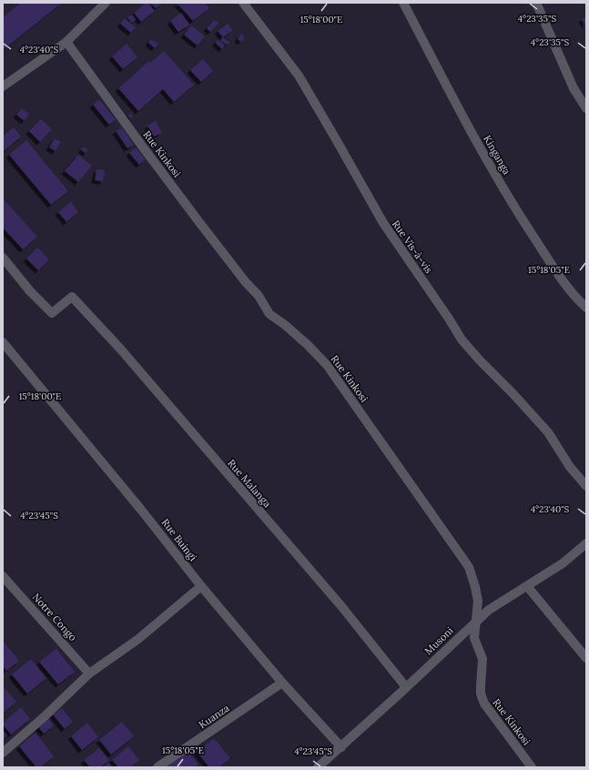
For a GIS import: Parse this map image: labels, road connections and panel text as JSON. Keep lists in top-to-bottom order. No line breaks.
{"streets":{"street":["Rue Kinkosi","Kinganga","Rue Vis-à-vis","Rue Malanga","Rue Buingi","Notre Congo","Musoni","Kuanza"]},"crossings":[["Rue Kinkosi","Musoni"],["Rue Malanga","Musoni"],["Rue Buingi","Musoni"],["Rue Buingi","Kuanza"]],"coordinates":["4°23'35\"S","15°18'00\"E","4°23'40\"S","15°18'05\"E","4°23'45\"S"]}
